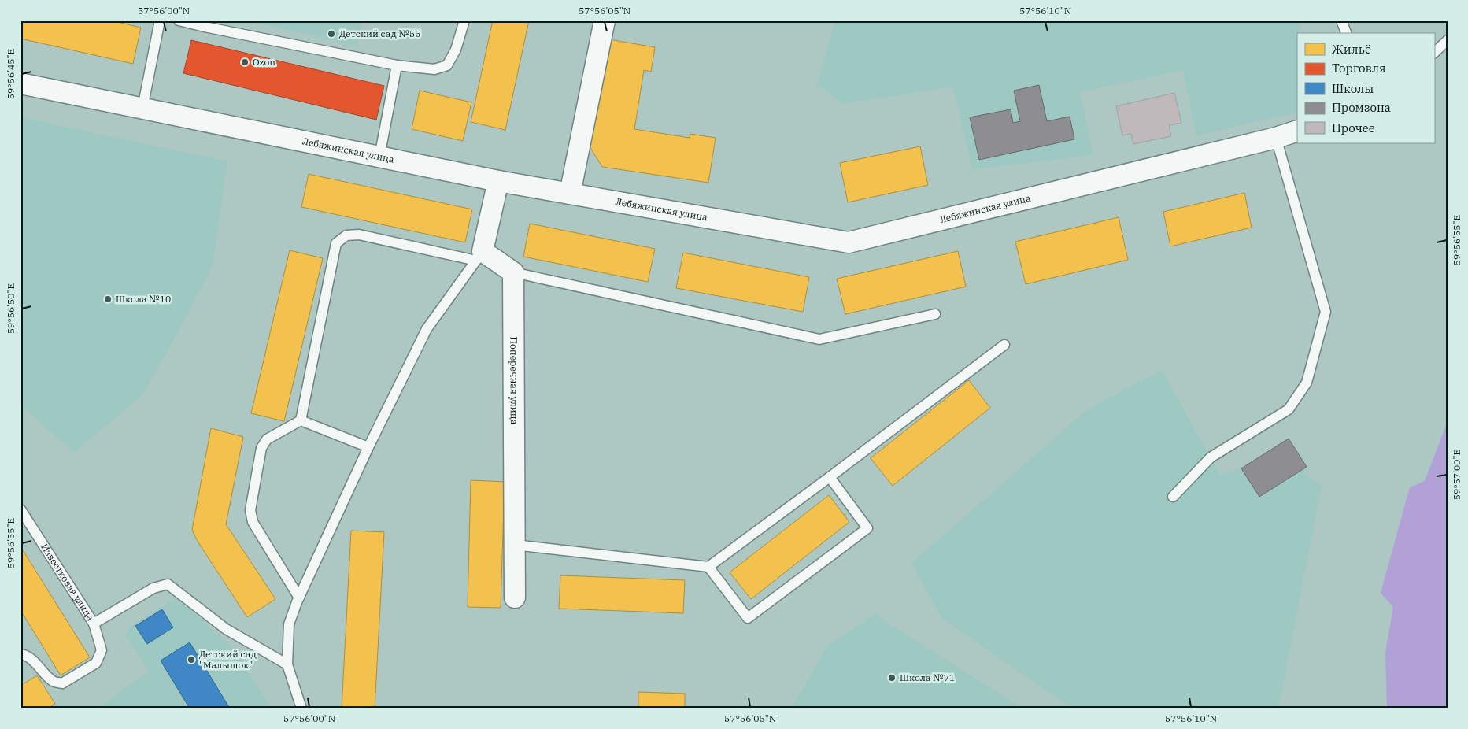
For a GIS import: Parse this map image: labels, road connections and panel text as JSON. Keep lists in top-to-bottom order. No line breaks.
{"streets":{"street":["Лебяжинская улица","Поперечная улица"],"lane":["Известковая улица"]},"places":["Детский сад №55","Ozon","Школа №10","Детский сад \"Малышок\"","Школа №71"],"legend":["Жильё","Торговля","Школы","Промзона","Прочее"],"coordinates":["57°56'00\"N","57°56'05\"N","57°56'10\"N","59°56'45\"E","59°56'55\"E","59°56'50\"E","59°57'00\"E"]}
